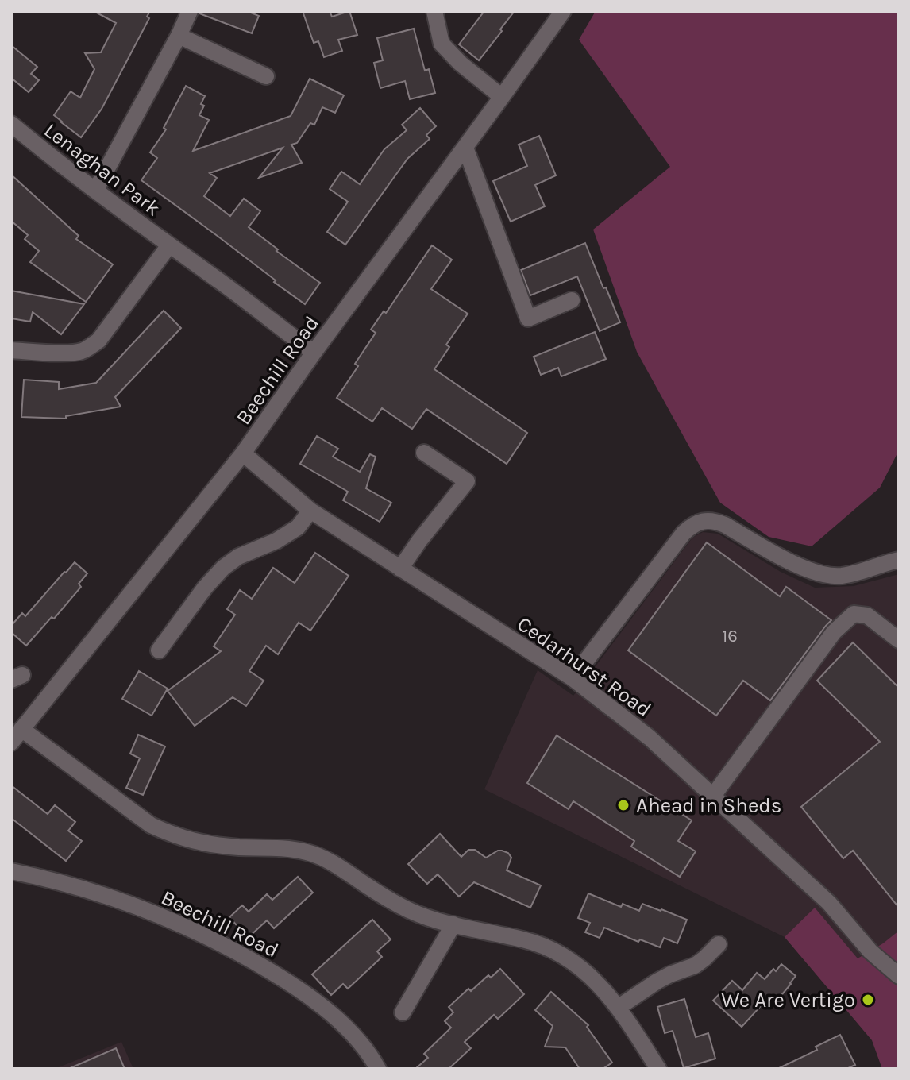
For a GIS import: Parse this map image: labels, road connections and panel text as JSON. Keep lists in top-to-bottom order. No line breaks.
{"streets":{"street":["Lenaghan Park","Beechill Road","Cedarhurst Road"]},"crossings":[["Lenaghan Park","Beechill Road"],["Beechill Road","Cedarhurst Road"]],"places":["Ahead in Sheds","We Are Vertigo"],"house_numbers":["16"]}
